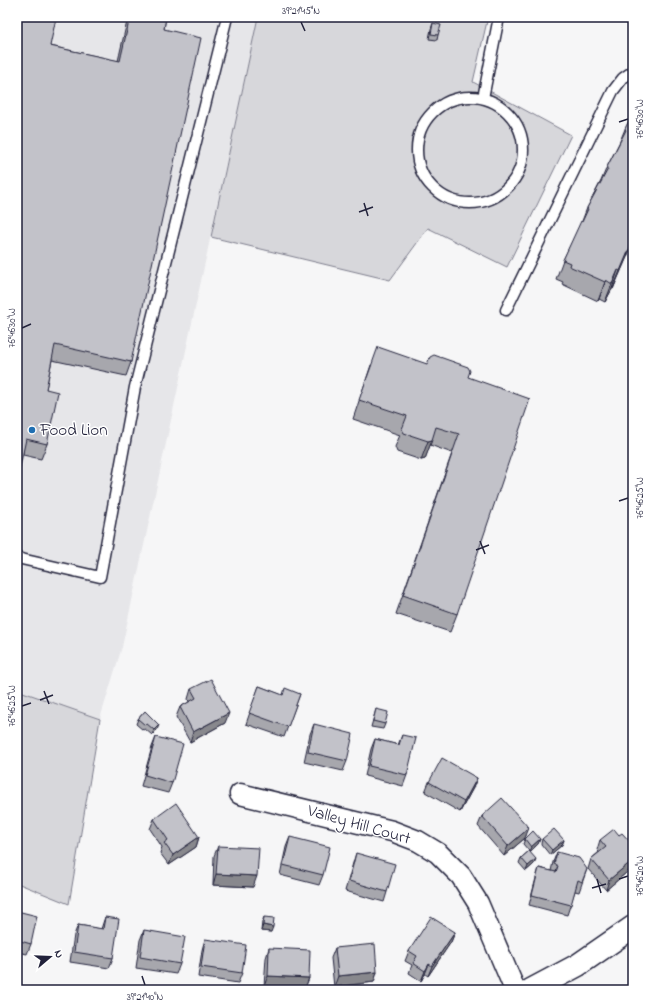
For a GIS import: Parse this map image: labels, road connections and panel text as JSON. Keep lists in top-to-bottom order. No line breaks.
{"streets":{"street":["Valley Hill Court"]},"places":["Food Lion"],"north":"right","coordinates":["39°21'45\"N","76°46'30\"W","76°46'25\"W","76°46'20\"W","39°21'40\"N"]}
